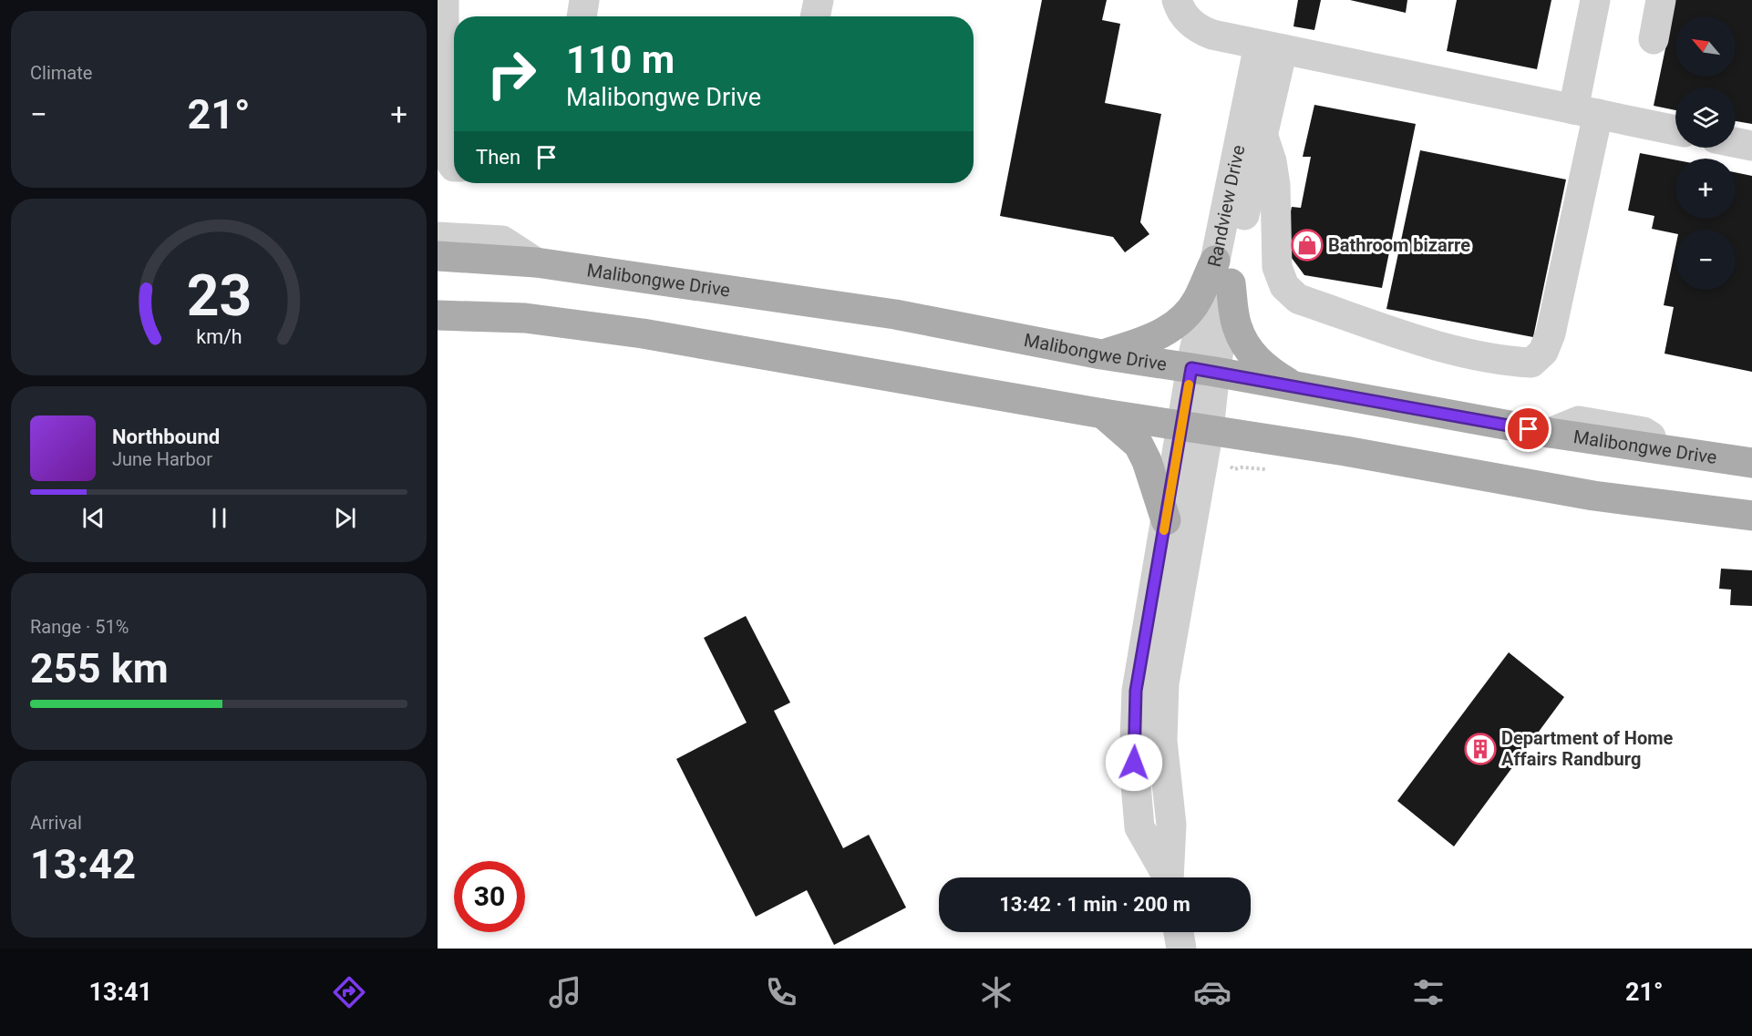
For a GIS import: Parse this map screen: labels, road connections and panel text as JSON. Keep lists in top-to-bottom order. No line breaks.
{"streets":{"main road":["Malibongwe Drive"],"street":["Randview Drive"]},"crossings":[["Randview Drive","Malibongwe Drive"]],"places":{"shop":["Bathroom bizarre"],"building":["Department of Home Affairs Randburg"]},"north":"top left","page":{"tile":["Climate",["Range · 51%","255 km"],["Arrival","13:42"]],"map_buttons":["+","−"],"turn":["110 m","Malibongwe Drive"],"heat":["−","21°","+"],"then":"Then","song":["Northbound","June Harbor"],"limit":"30","trip":"13:42 · 1 min · 200 m","tabs":["13:41","21°"],"gauge":["23","km/h"]}}
